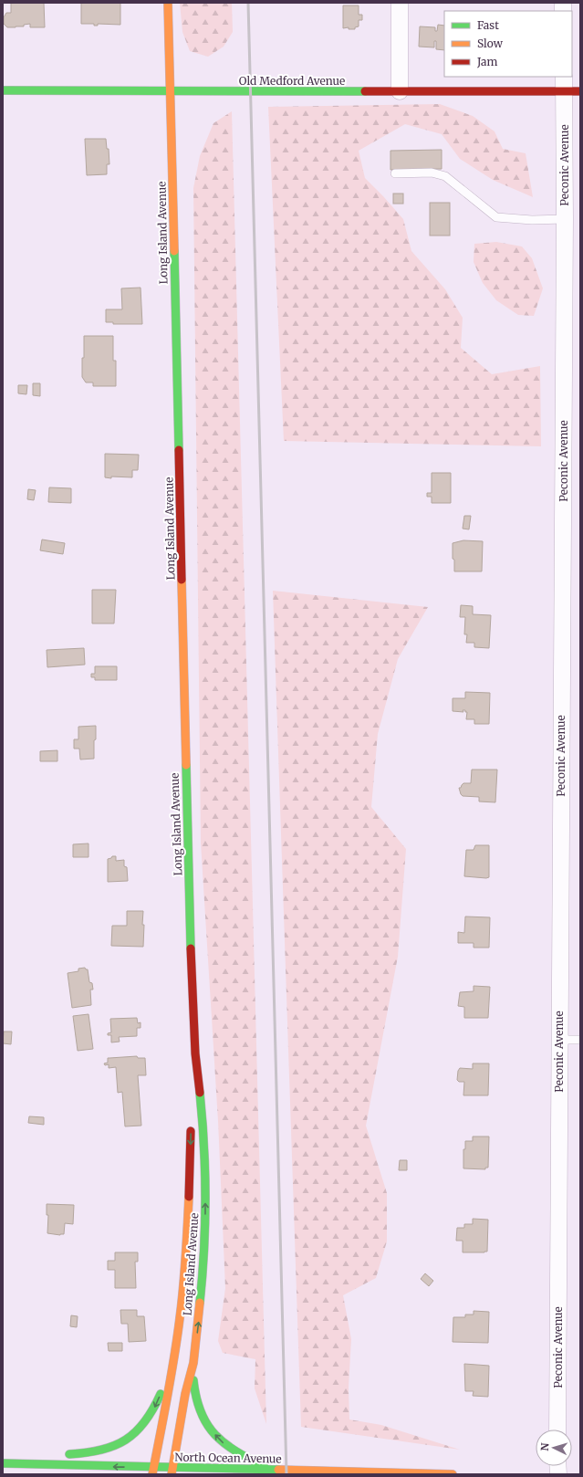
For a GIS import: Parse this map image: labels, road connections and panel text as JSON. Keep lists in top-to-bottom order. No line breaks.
{"streets":{"street":["Old Medford Avenue","Peconic Avenue","Long Island Avenue","North Ocean Avenue"]},"crossings":[["Old Medford Avenue","Peconic Avenue"],["Old Medford Avenue","Long Island Avenue"],["Long Island Avenue","North Ocean Avenue"]],"legend":["Fast","Slow","Jam"],"north":"left"}
